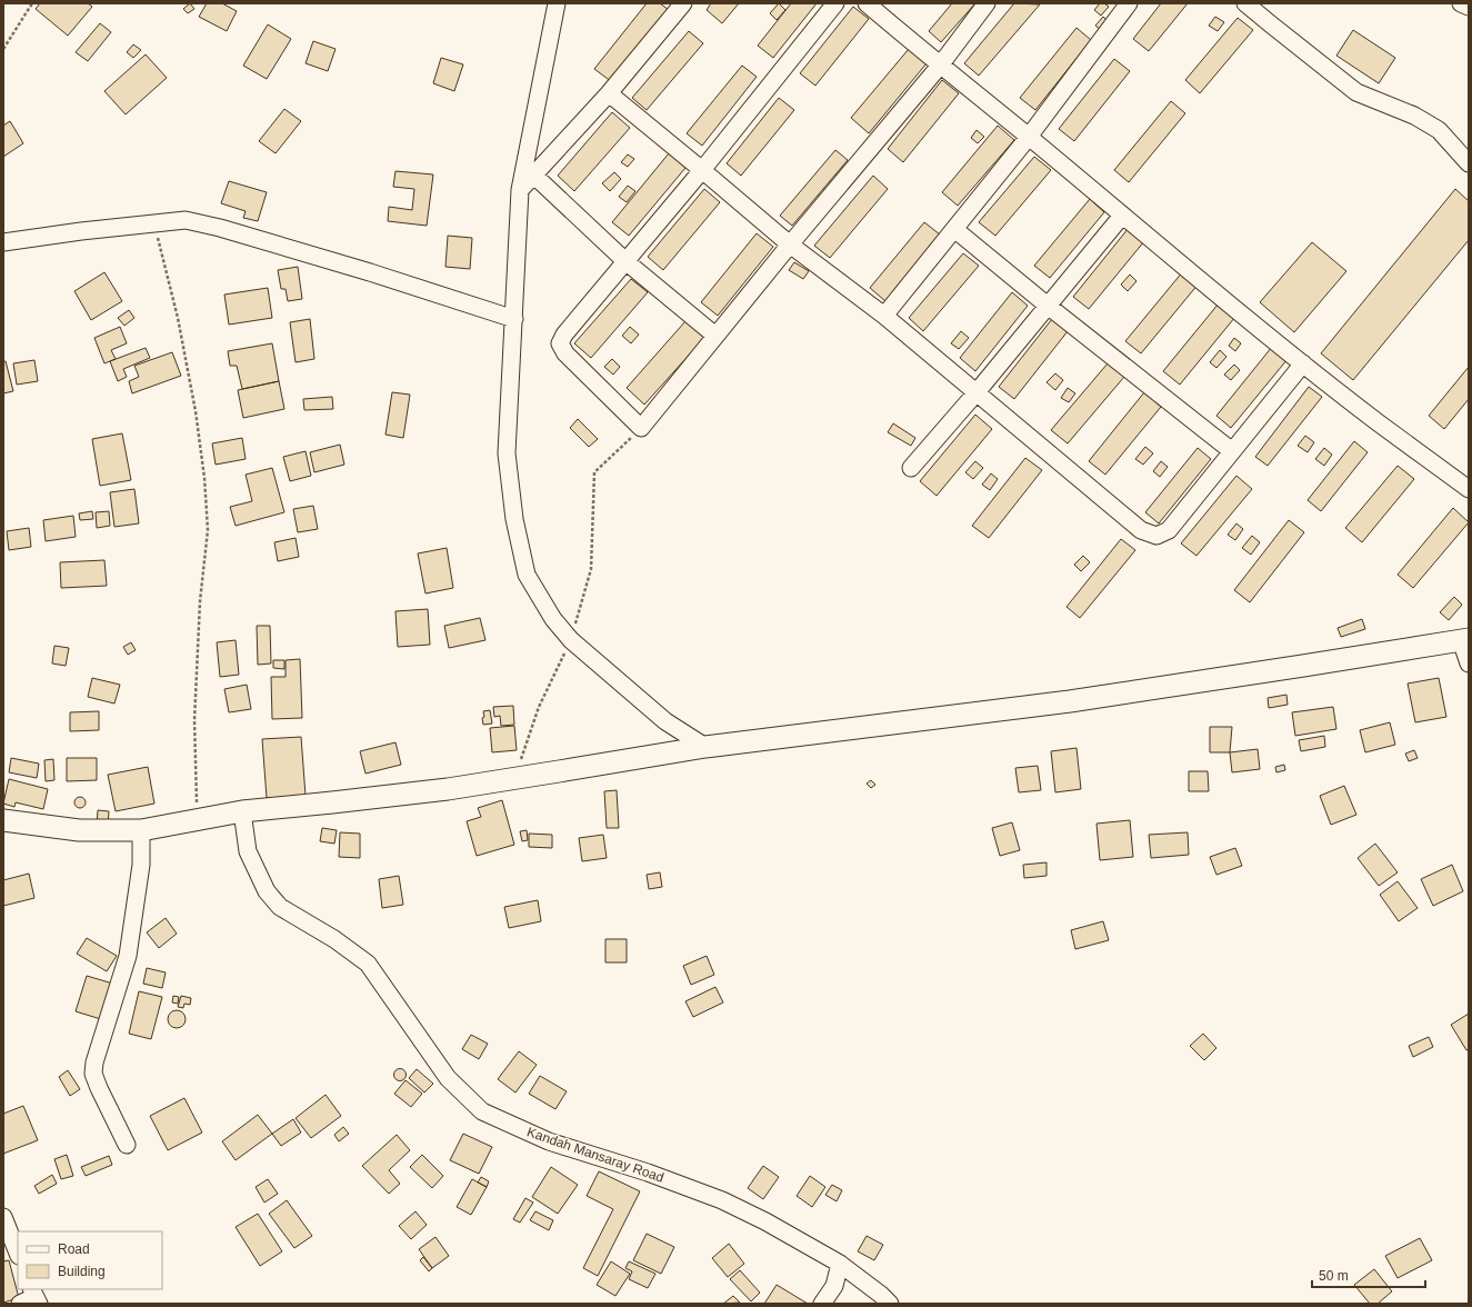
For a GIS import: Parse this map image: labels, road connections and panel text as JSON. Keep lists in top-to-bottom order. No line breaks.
{"streets":{"street":["Kandah Mansaray Road"]},"legend":["Road","Building"],"scale_bar":"50 m"}
